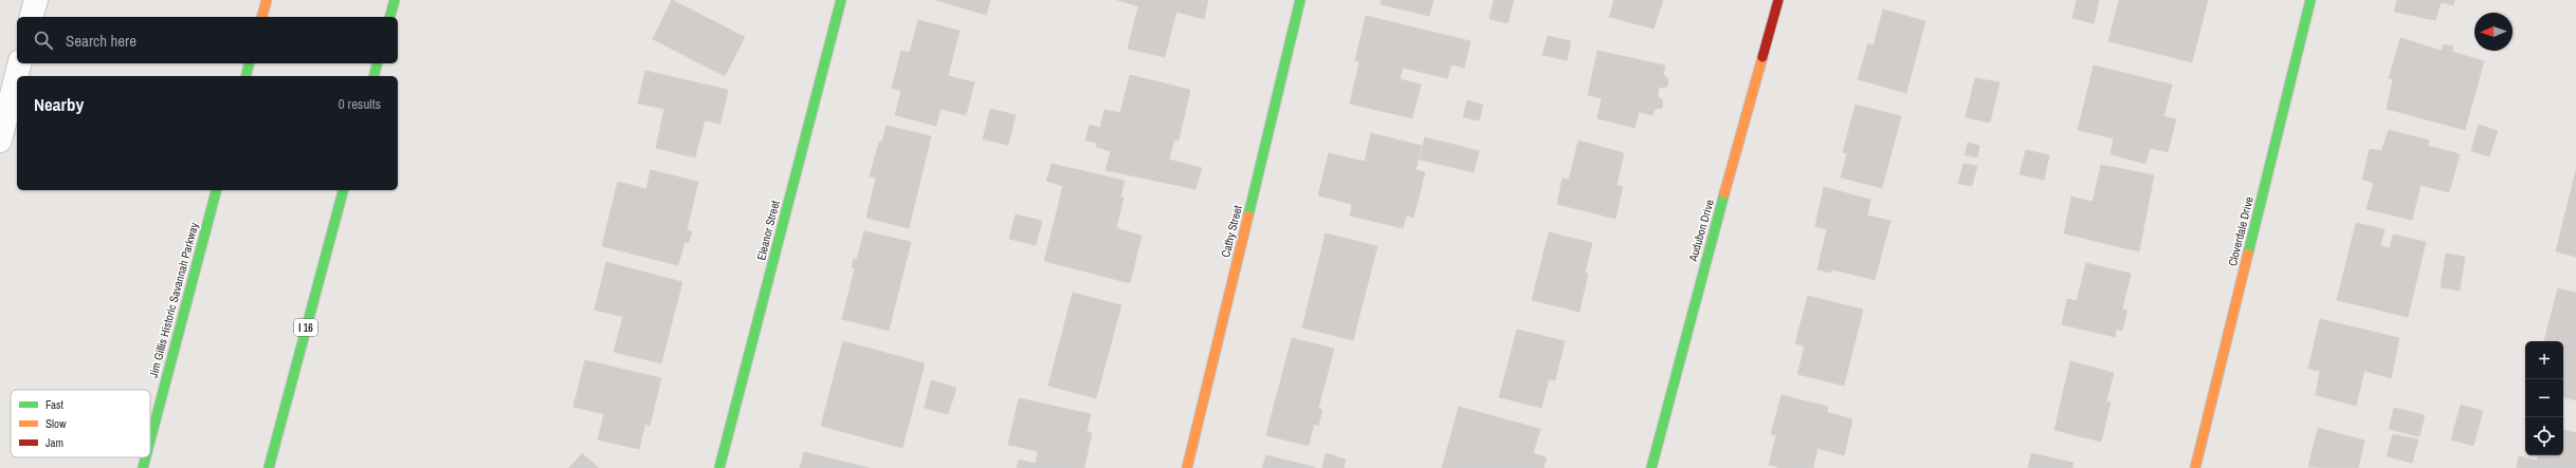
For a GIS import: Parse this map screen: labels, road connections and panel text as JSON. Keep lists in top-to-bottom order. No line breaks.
{"streets":{"main road":["Eleanor Street","Audubon Drive","Cathy Street","Cloverdale Drive","Jim Gillis Historic Savannah Parkway","I 16"]},"legend":["Fast","Slow","Jam"],"north":"left","page":{"search":"Search here","heading":["Nearby","0 results"],"map_buttons":["+","−"]}}
